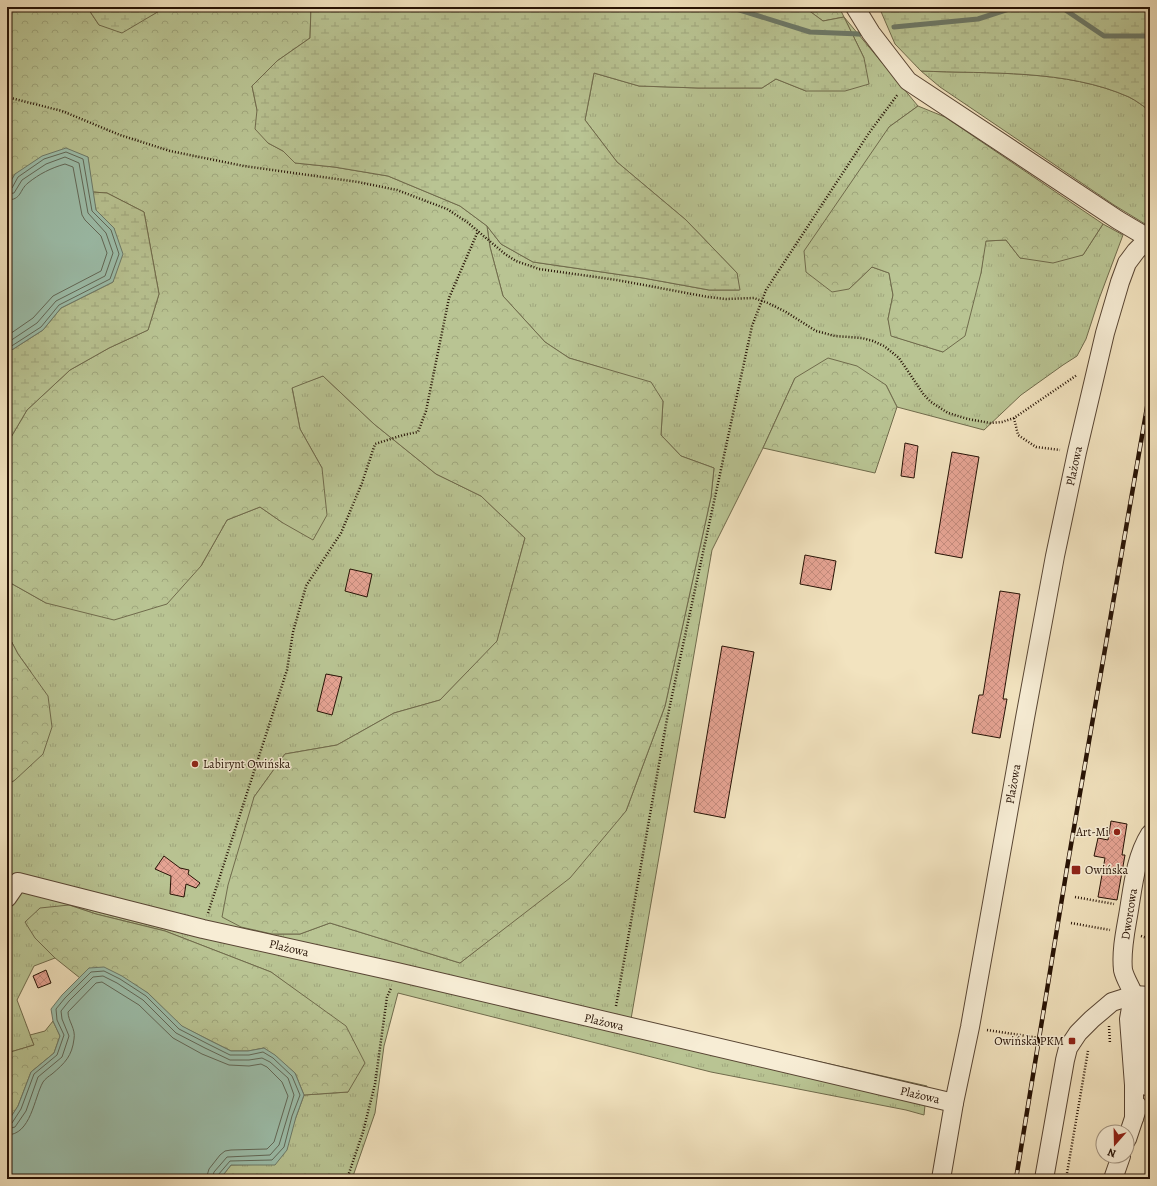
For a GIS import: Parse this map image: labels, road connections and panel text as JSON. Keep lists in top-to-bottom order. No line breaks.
{"streets":{"street":["Plażowa","Dworcowa"]},"places":{"other":["Labirynt Owińska","Art-Mi"],"transit":["Owińska","Owińska PKM"]},"north":"bottom"}
